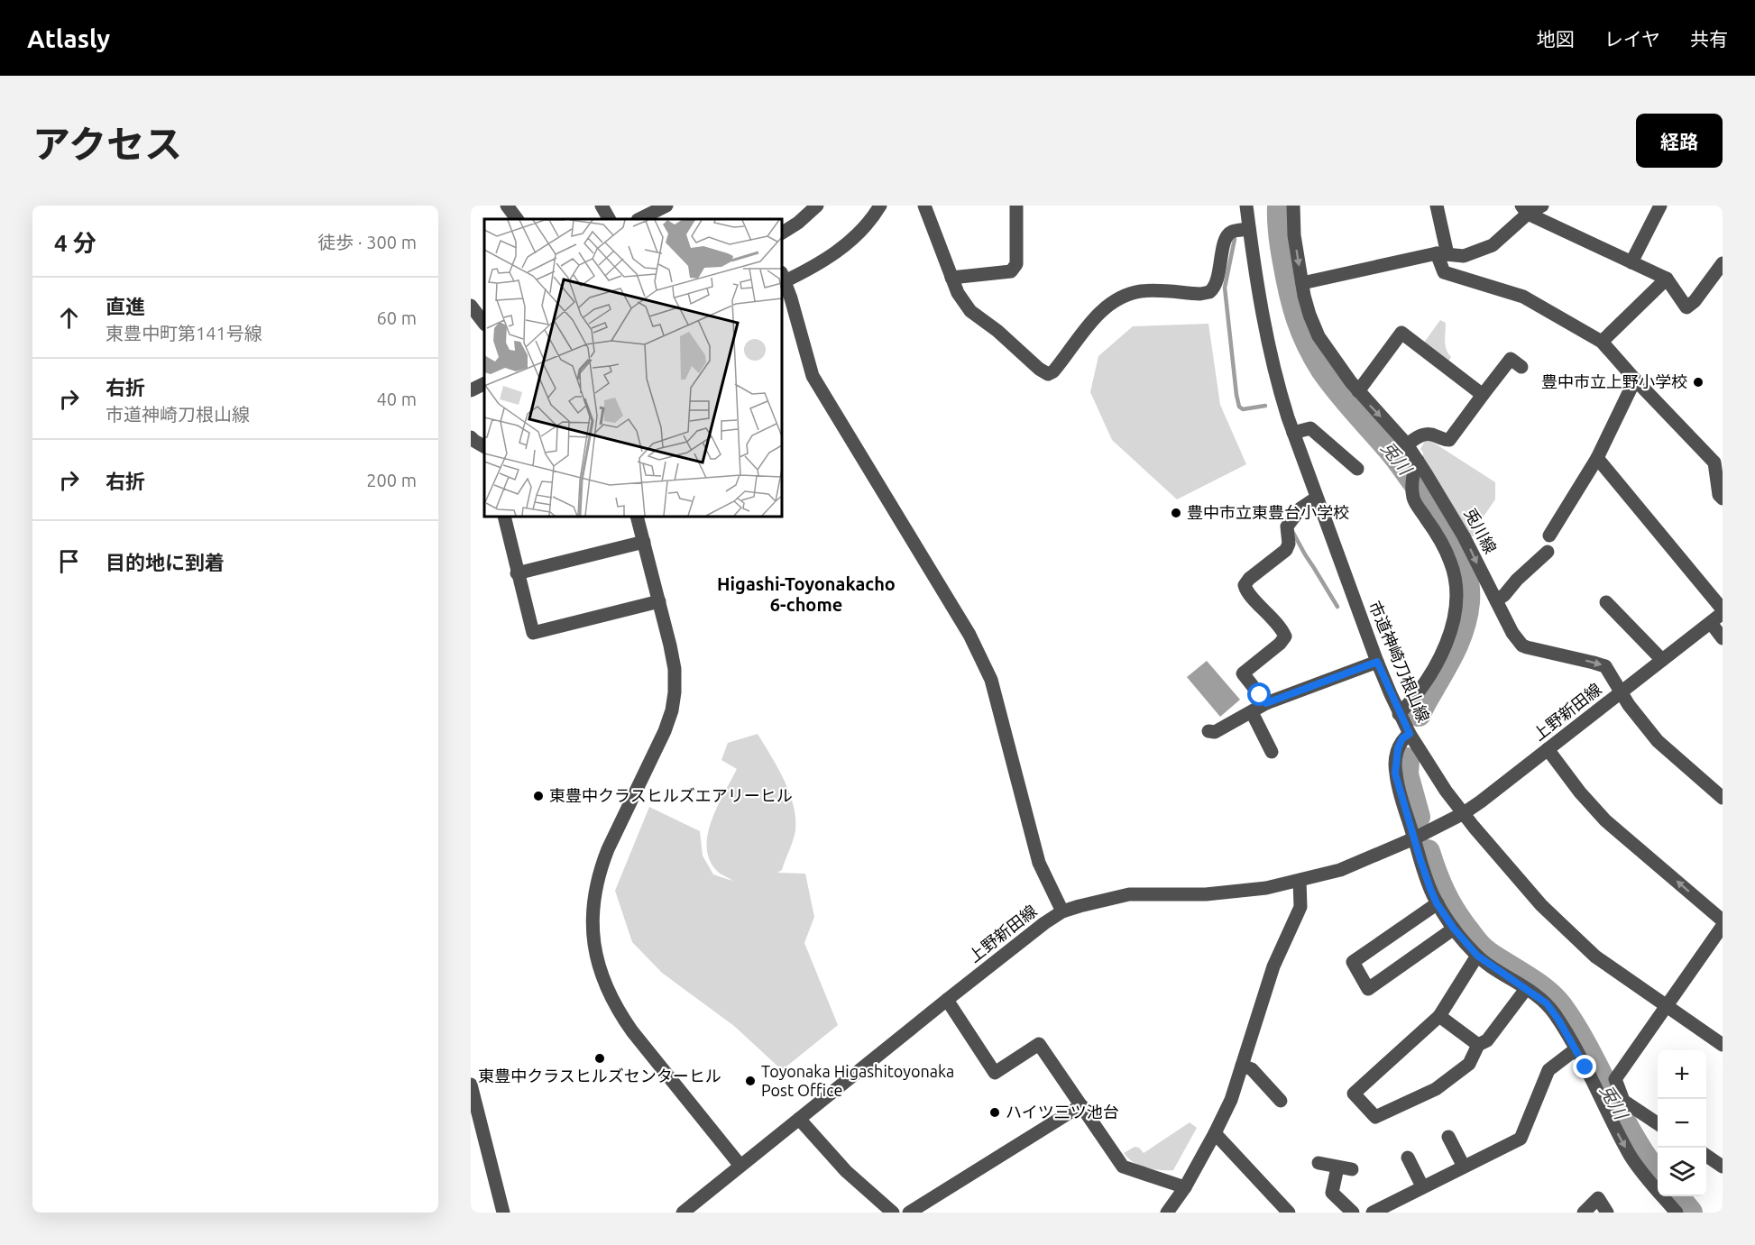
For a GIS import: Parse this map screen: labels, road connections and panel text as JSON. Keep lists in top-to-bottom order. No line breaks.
{"streets":{"street":["兎川線","市道神崎刀根山線","上野新田線"]},"crossings":[["兎川線","上野新田線"],["市道神崎刀根山線","上野新田線"]],"one_way":["兎川線"],"districts":["Higashi-Toyonakacho 6-chome"],"water":["兎川"],"places":["豊中市立上野小学校","豊中市立東豊台小学校","東豊中クラスヒルズエアリーヒル","東豊中クラスヒルズセンターヒル","Toyonaka Higashitoyonaka Post Office","ハイツ三ツ池台"],"page":{"header":"Atlasly","nav":["地図","レイヤ","共有"],"title":"アクセス","buttons":"経路","heading":["4 分","徒歩 · 300 m"],"list":[["直進","東豊中町第141号線","60 m"],["右折","市道神崎刀根山線","40 m"],["右折","200 m"],"目的地に到着"],"map_buttons":["+","−"]}}
